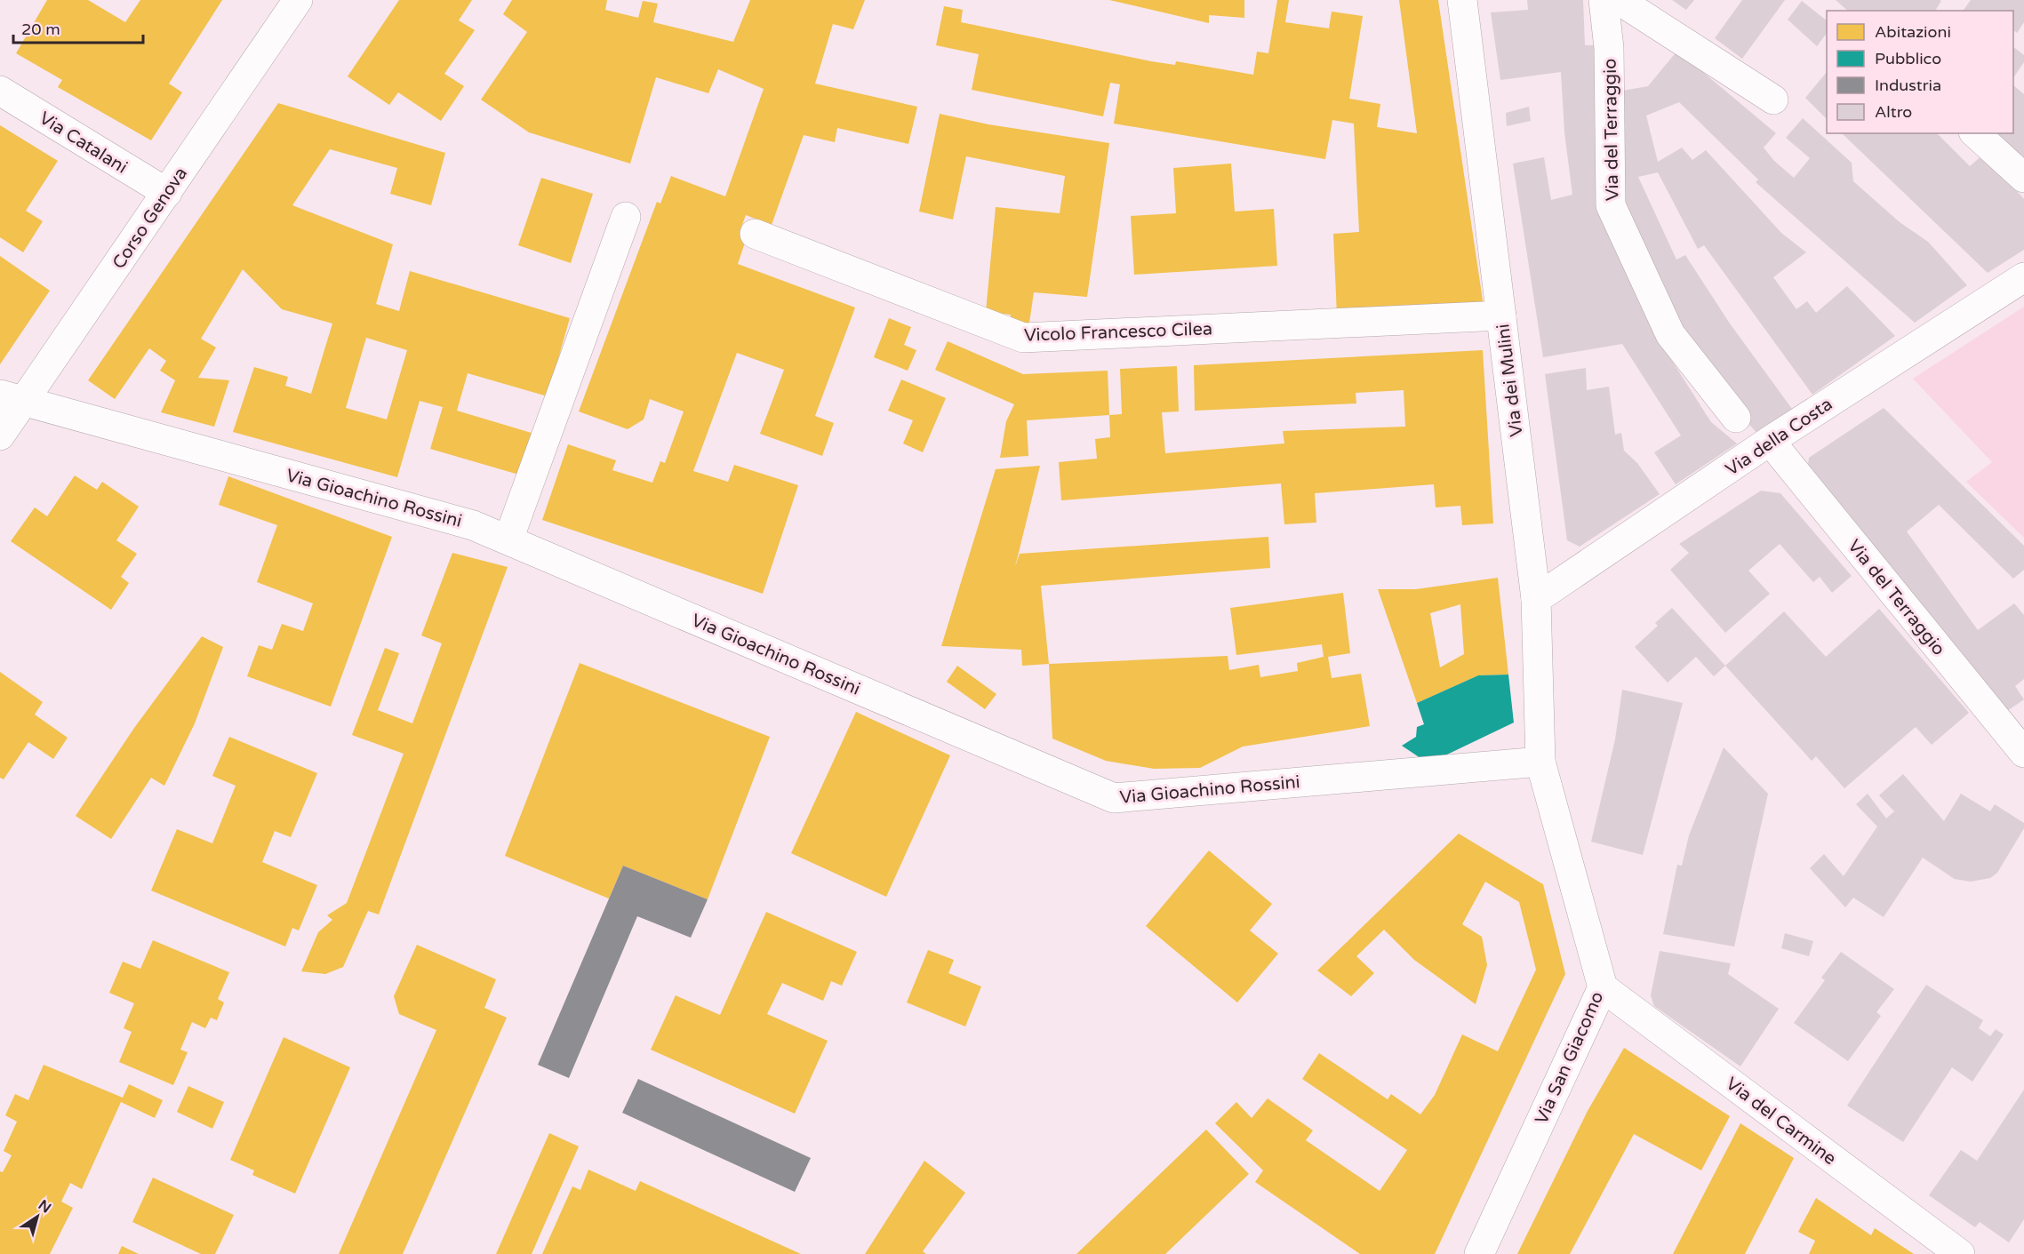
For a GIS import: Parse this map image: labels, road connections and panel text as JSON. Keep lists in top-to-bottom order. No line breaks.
{"streets":{"street":["Via del Terraggio","Via Catalani","Corso Genova","Vicolo Francesco Cilea","Via dei Mulini","Via della Costa","Via Gioachino Rossini","Via San Giacomo","Via del Carmine"]},"crossings":[["Via del Terraggio","Via della Costa"],["Via Catalani","Corso Genova"],["Corso Genova","Via Gioachino Rossini"],["Vicolo Francesco Cilea","Via dei Mulini"],["Via dei Mulini","Via della Costa"],["Via dei Mulini","Via Gioachino Rossini"],["Via dei Mulini","Via San Giacomo"],["Via Gioachino Rossini","Via San Giacomo"],["Via San Giacomo","Via del Carmine"]],"legend":["Abitazioni","Pubblico","Industria","Altro"],"scale_bar":"20 m","north":"top right"}
